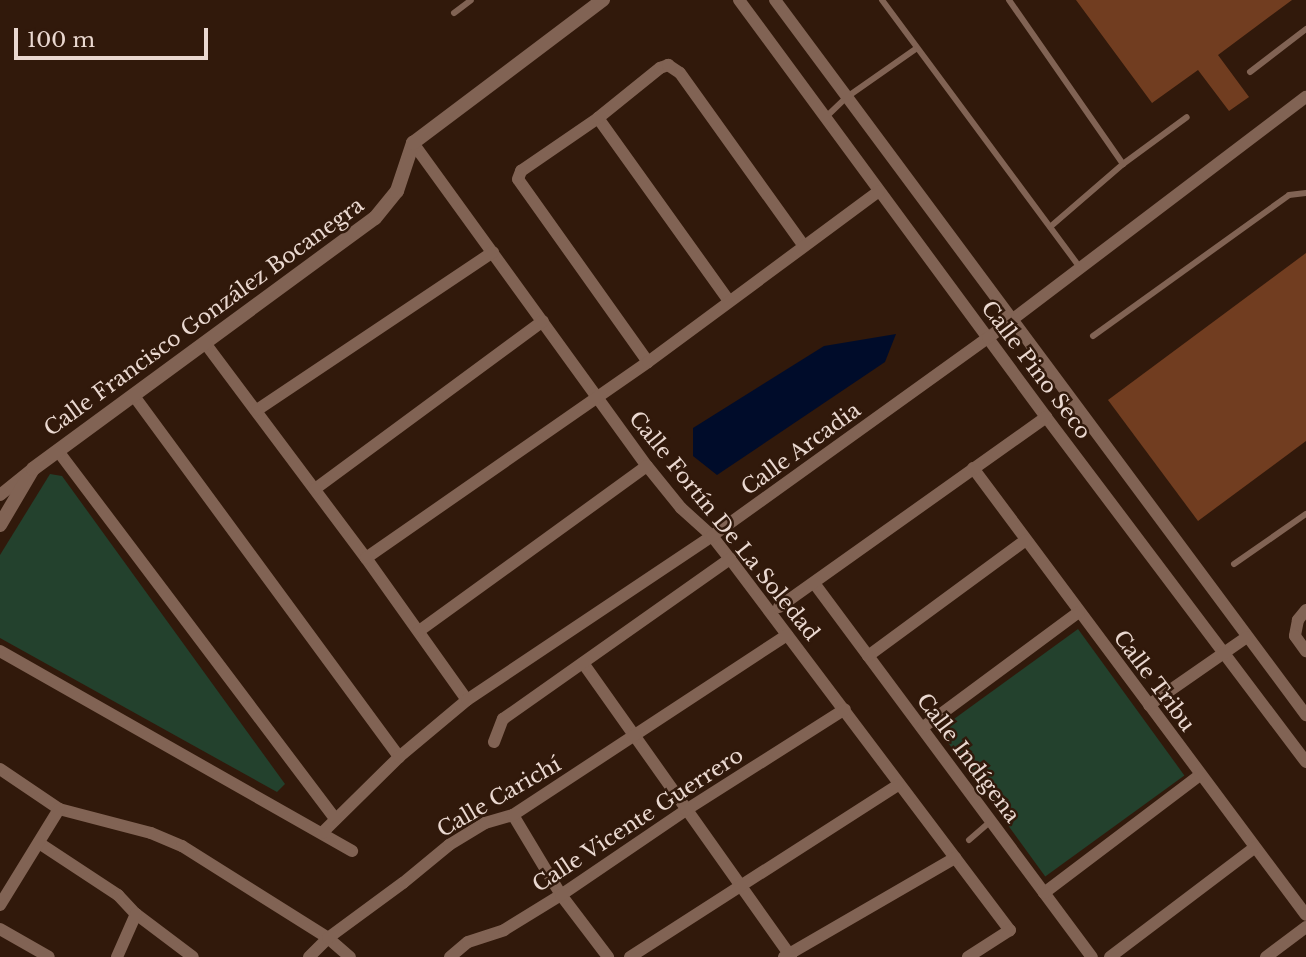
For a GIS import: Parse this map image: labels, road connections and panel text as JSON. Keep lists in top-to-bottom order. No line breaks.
{"streets":{"street":["Calle Francisco González Bocanegra","Calle Pino Seco","Calle Arcadia","Calle Fortín De La Soledad","Calle Tribu","Calle Indígena","Calle Carichí","Calle Vicente Guerrero"]},"crossings":[["Calle Francisco González Bocanegra","Calle Fortín De La Soledad"],["Calle Pino Seco","Calle Arcadia"],["Calle Arcadia","Calle Fortín De La Soledad"],["Calle Fortín De La Soledad","Calle Carichí"],["Calle Fortín De La Soledad","Calle Vicente Guerrero"]],"scale_bar":"100 m"}
